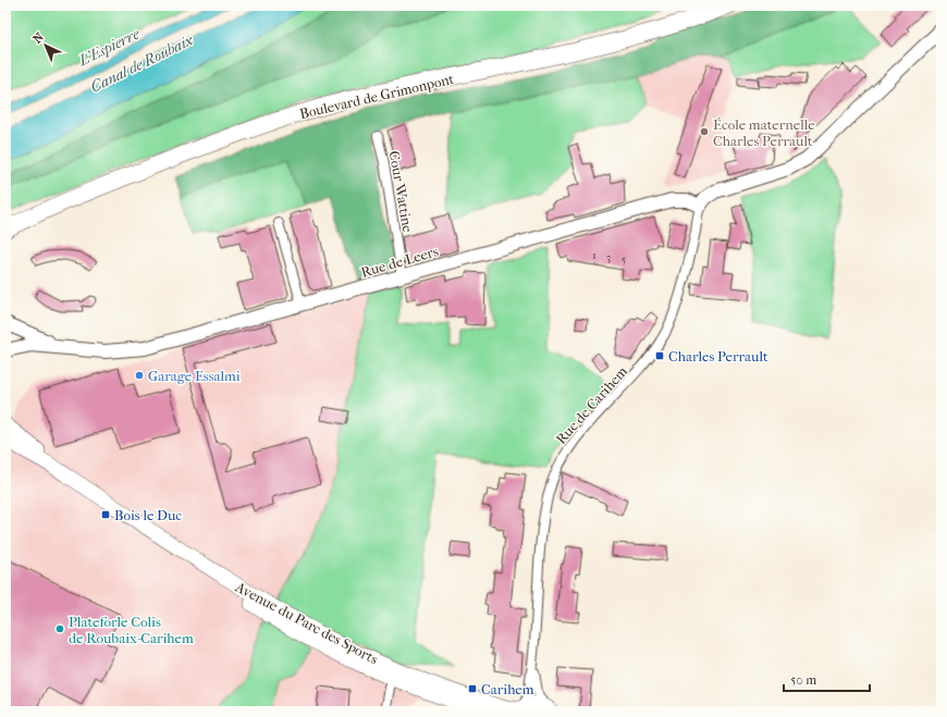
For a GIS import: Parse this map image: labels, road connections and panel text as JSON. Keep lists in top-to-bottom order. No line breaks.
{"streets":{"highway":["Boulevard de Grimonpont"],"main road":["Avenue du Parc des Sports"],"street":["Cour Wattine","Rue de Leers","Rue de Carihem"]},"crossings":[["Cour Wattine","Rue de Leers"],["Rue de Leers","Rue de Carihem"],["Rue de Carihem","Avenue du Parc des Sports"]],"water":["L'Espierre","Canal de Roubaix"],"places":{"other":["École maternelle Charles Perrault","Garage Essalmi","Plateforle Colis de Roubaix-Carihem"],"transit":["Charles Perrault","Bois le Duc","Carihem"]},"house_numbers":["1","3","5"],"scale_bar":"50 m","north":"top left"}
